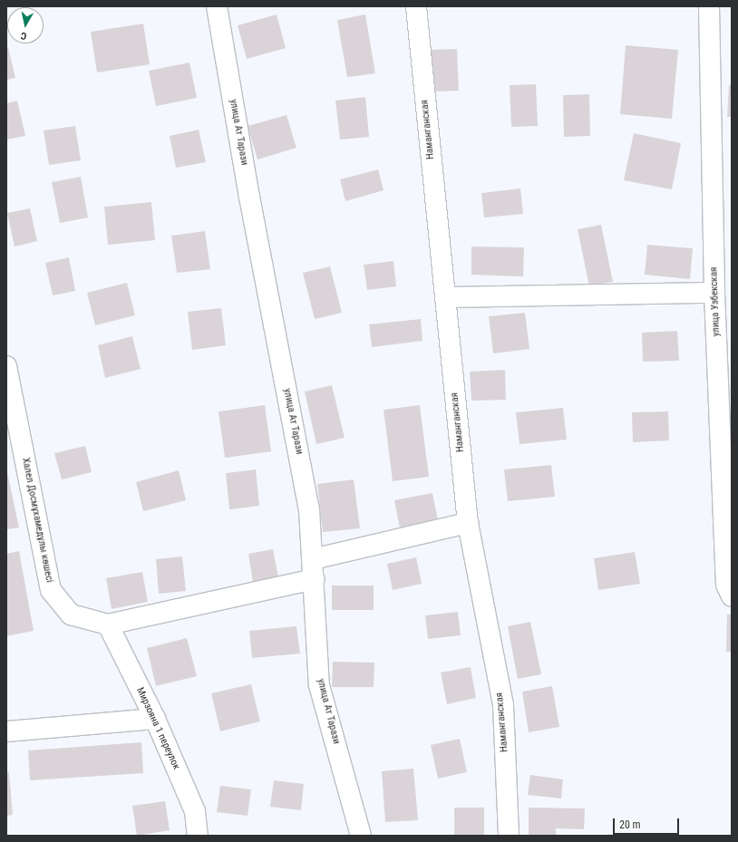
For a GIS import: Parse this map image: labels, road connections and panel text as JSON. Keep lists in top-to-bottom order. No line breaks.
{"streets":{"street":["Наманганская","улица Ат Тарази","улица Узбекская","Халел Досмұхамедұлы көшесі","Мирзояна 1 переулок"]},"crossings":[["улица Ат Тарази","Халел Досмұхамедұлы көшесі"],["Халел Досмұхамедұлы көшесі","Мирзояна 1 переулок"]],"scale_bar":"20 m","north":"bottom"}
